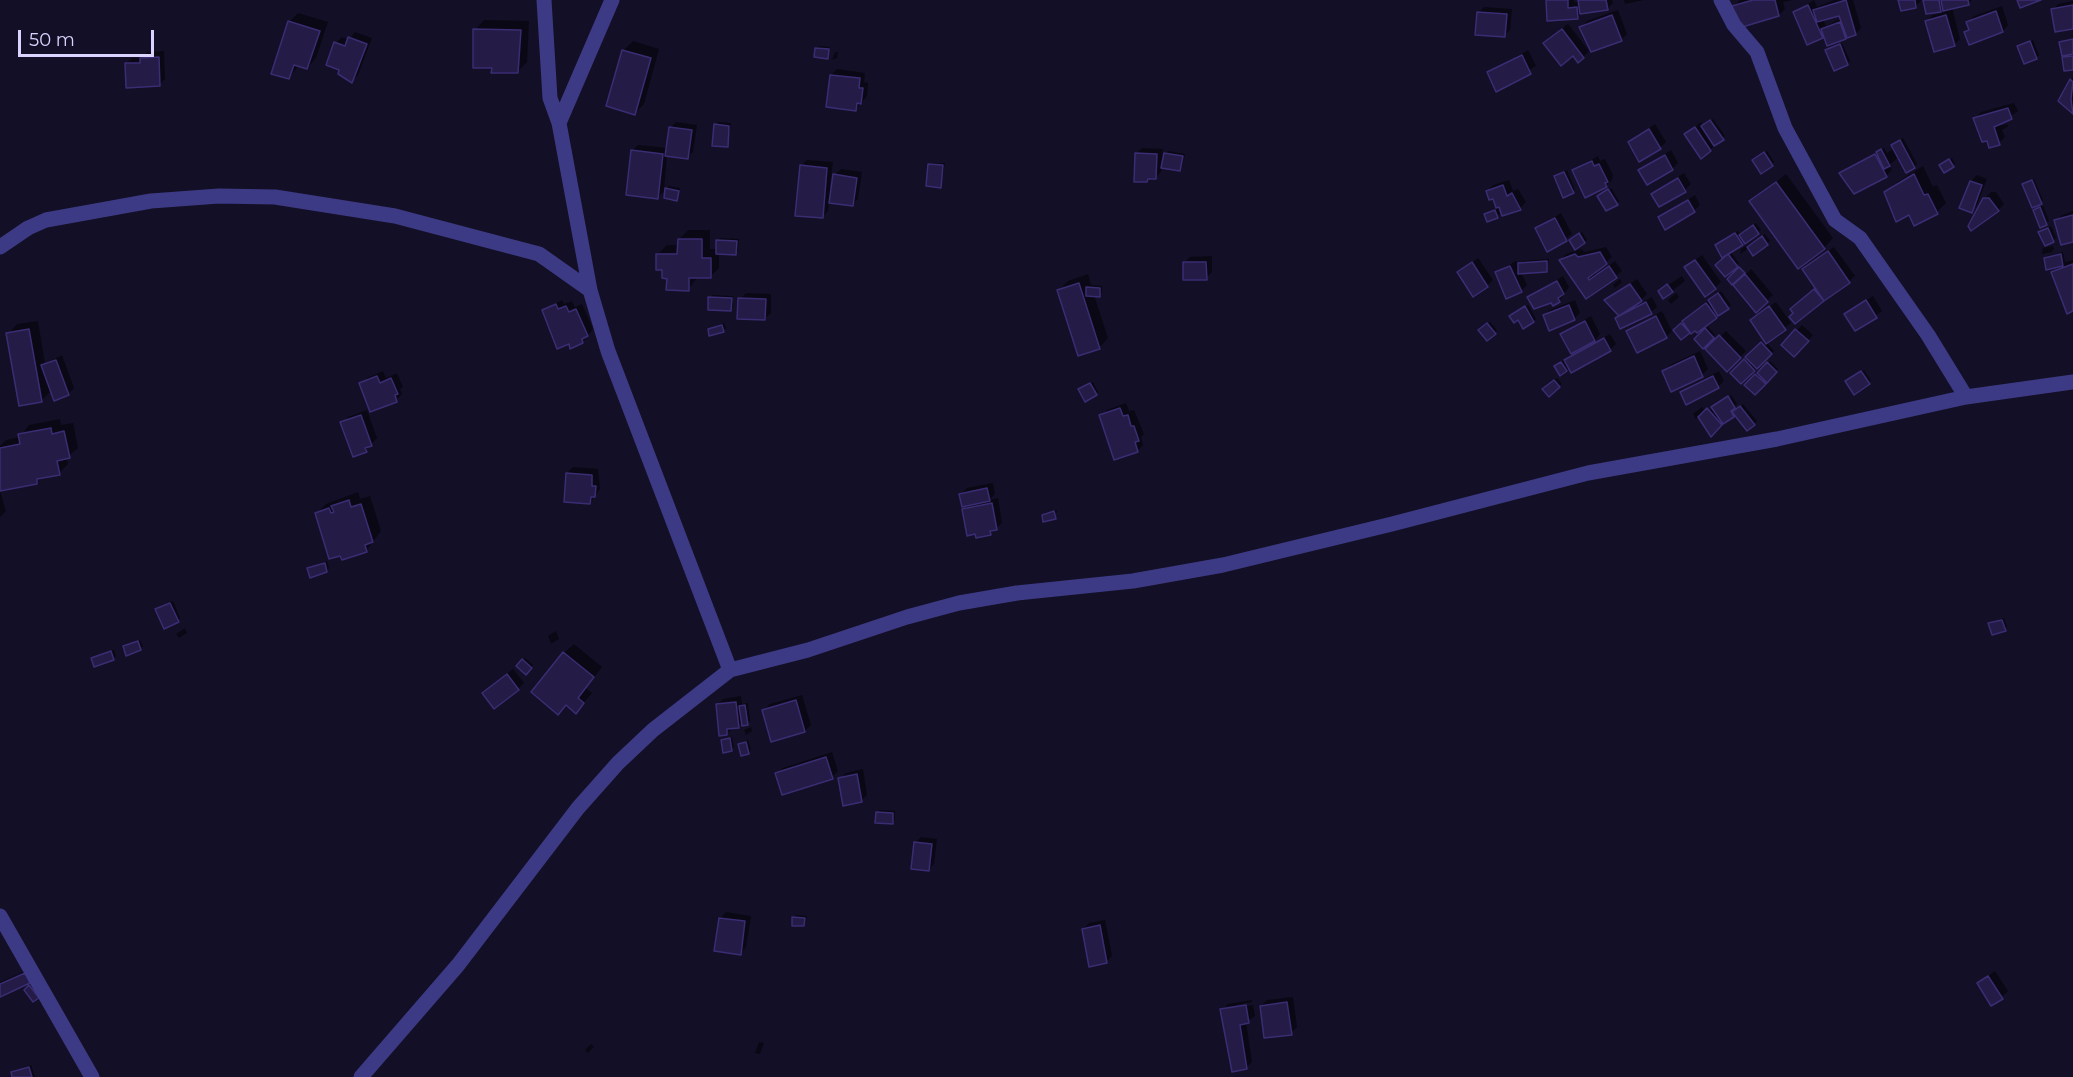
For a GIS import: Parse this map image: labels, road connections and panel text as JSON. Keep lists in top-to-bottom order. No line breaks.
{"scale_bar":"50 m"}
